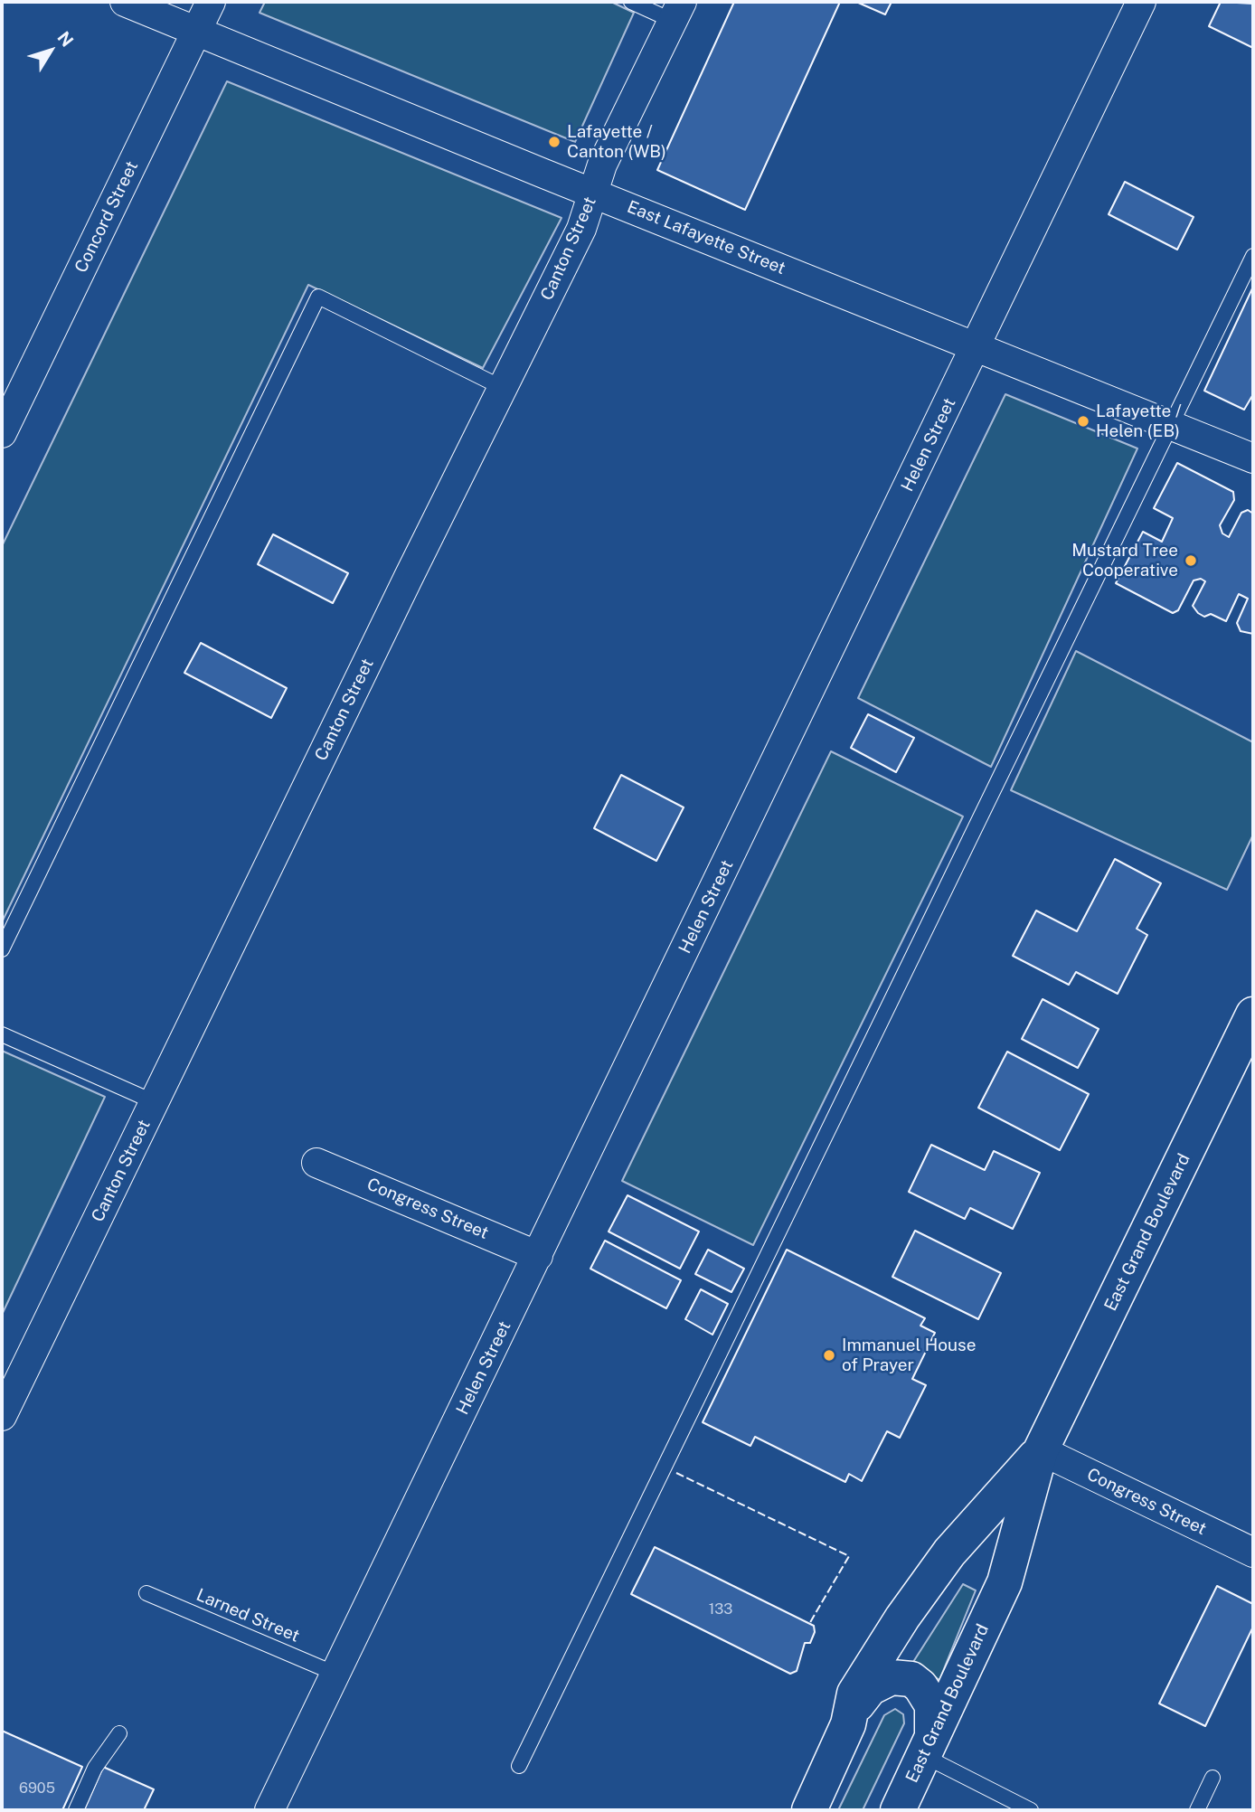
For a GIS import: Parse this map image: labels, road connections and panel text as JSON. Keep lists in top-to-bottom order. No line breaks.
{"streets":{"main road":["East Grand Boulevard"],"street":["Concord Street","East Lafayette Street","Canton Street","Helen Street","Congress Street"],"lane":["Larned Street"]},"crossings":[["Concord Street","East Lafayette Street"],["East Lafayette Street","Canton Street"],["East Lafayette Street","Helen Street"],["Helen Street","Congress Street"],["Helen Street","Larned Street"],["Congress Street","East Grand Boulevard"]],"places":["Lafayette / Canton (WB)","Lafayette / Helen (EB)","Mustard Tree Cooperative","Immanuel House of Prayer"],"house_numbers":["133","6905"],"north":"top right"}
